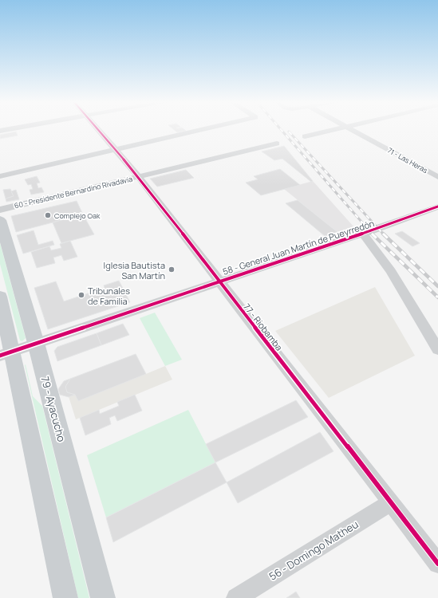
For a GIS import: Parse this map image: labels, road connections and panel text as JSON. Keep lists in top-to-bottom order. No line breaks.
{"streets":{"main road":["79 - Ayacucho"],"street":["71 - Las Heras","60 - Presidente Bernardino Rivadavia","58 - General Juan Martín de Pueyrredón","77 - Riobamba","56 - Domingo Matheu"]},"crossings":[["60 - Presidente Bernardino Rivadavia","77 - Riobamba"],["58 - General Juan Martín de Pueyrredón","77 - Riobamba"],["58 - General Juan Martín de Pueyrredón","79 - Ayacucho"],["77 - Riobamba","56 - Domingo Matheu"]],"places":["Complejo Oak","Iglesia Bautista San Martín","Tribunales de Familia"]}
